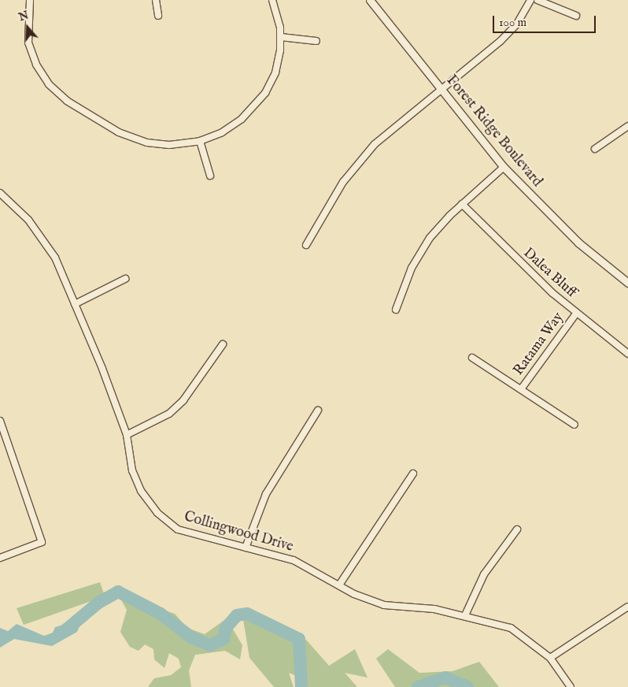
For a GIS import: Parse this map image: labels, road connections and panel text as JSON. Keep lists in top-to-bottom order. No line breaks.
{"streets":{"street":["Forest Ridge Boulevard","Dalea Bluff","Ratama Way","Collingwood Drive"]},"crossings":[["Dalea Bluff","Ratama Way"]],"scale_bar":"100 m","north":"top"}
